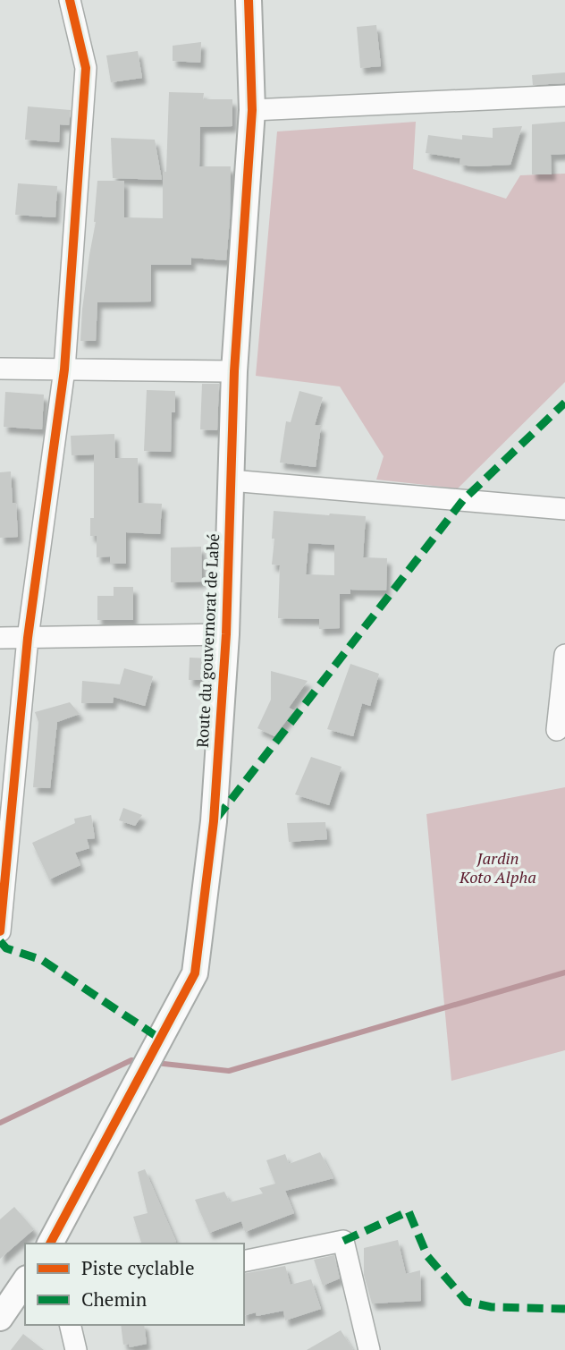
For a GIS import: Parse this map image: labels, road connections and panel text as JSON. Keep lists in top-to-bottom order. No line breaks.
{"streets":{"street":["Route du gouvernorat de Labé"]},"parks":["Jardin Koto Alpha"],"legend":["Piste cyclable","Chemin"]}
